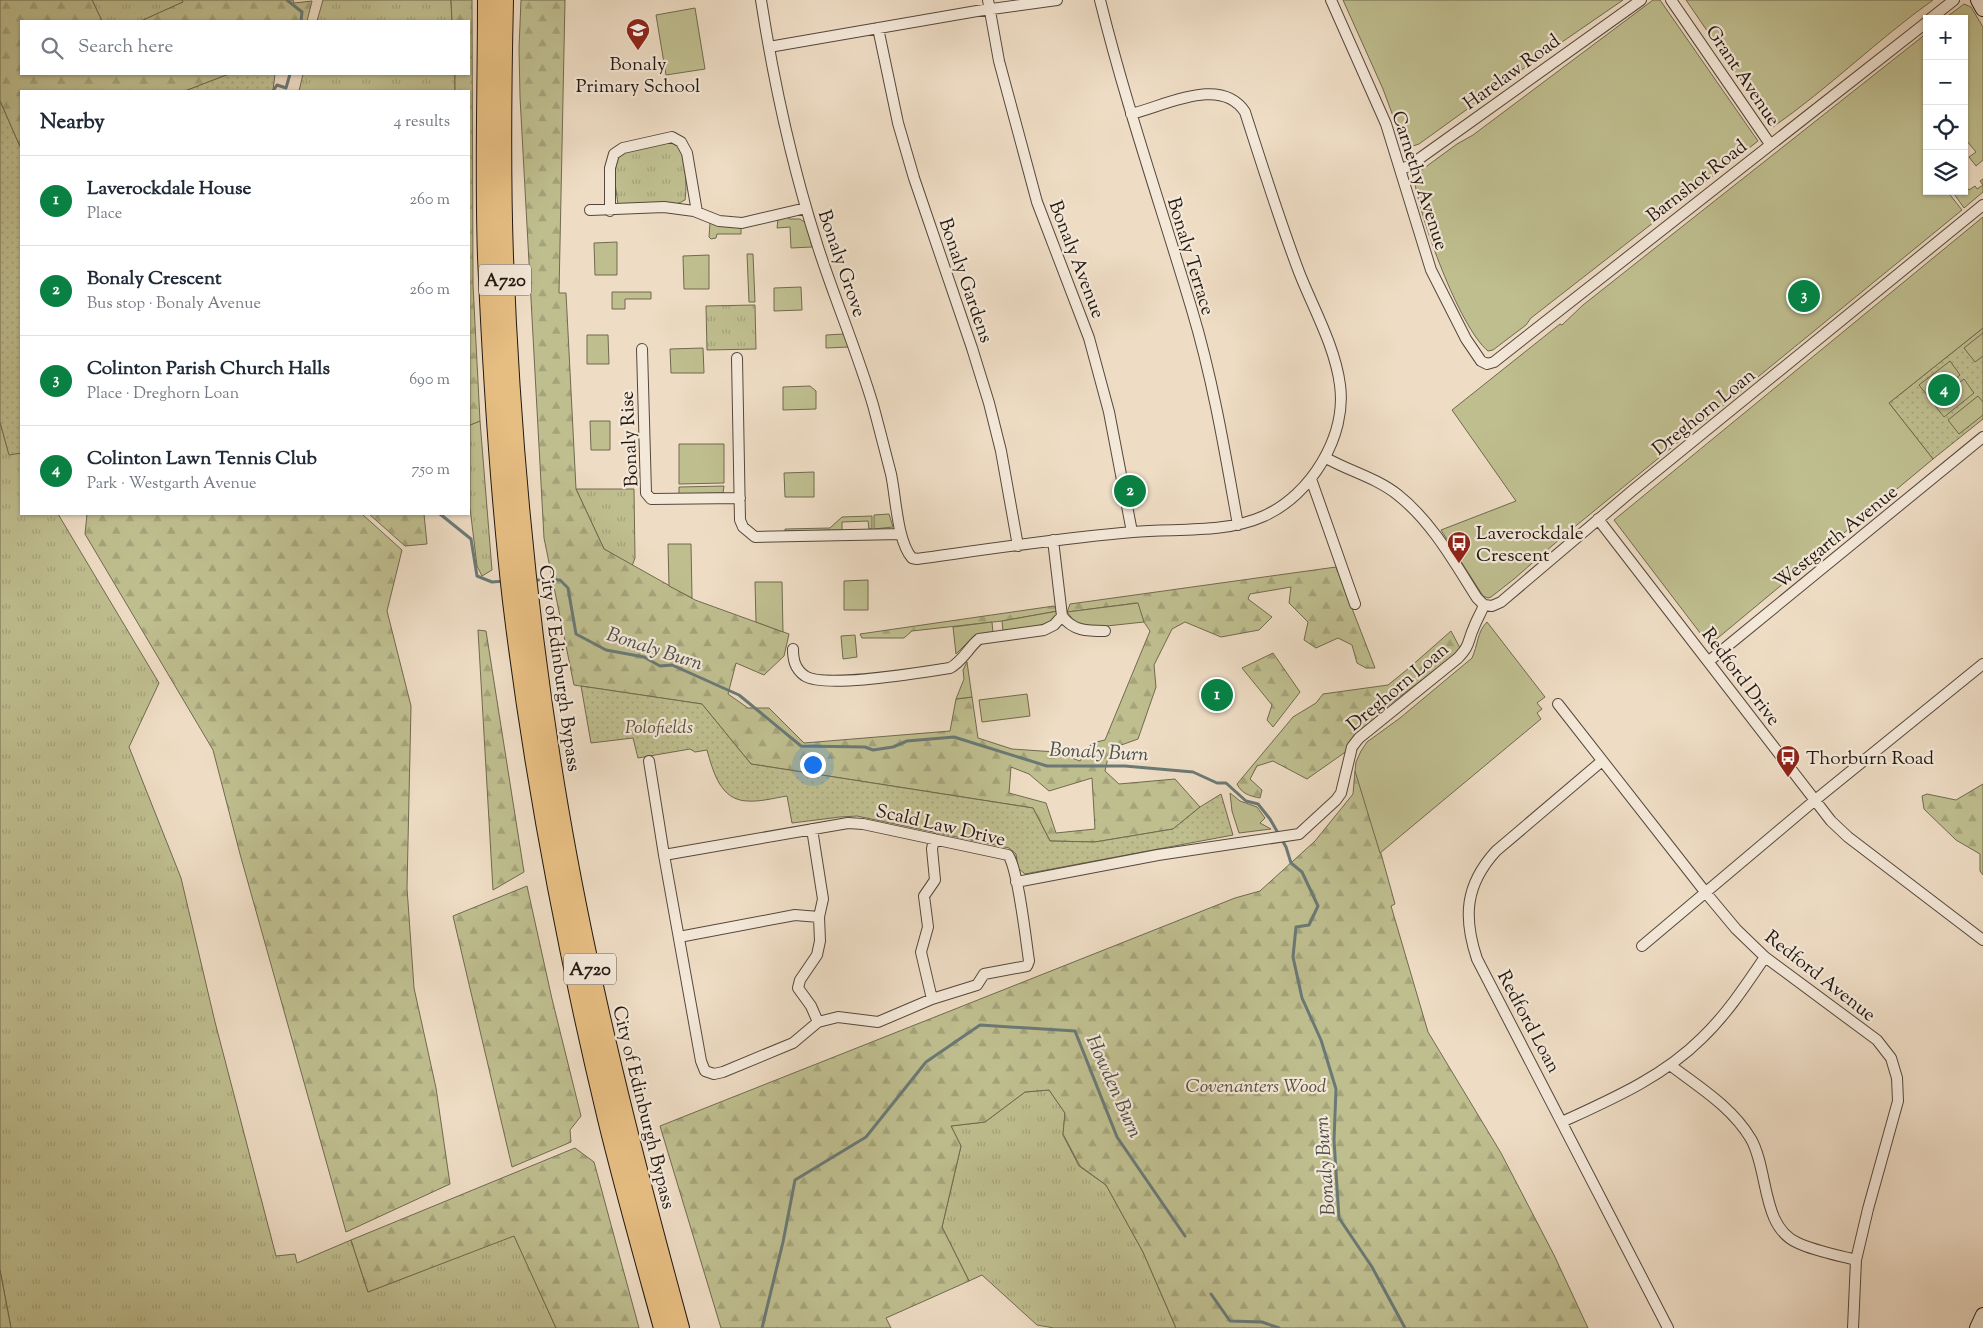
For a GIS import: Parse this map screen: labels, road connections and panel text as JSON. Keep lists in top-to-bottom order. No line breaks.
{"streets":{"highway":["A720","City of Edinburgh Bypass"],"street":["Harelaw Road","Grant Avenue","Carnethy Avenue","Barnshot Road","Bonaly Terrace","Bonaly Avenue","Bonaly Grove","Bonaly Gardens","Dreghorn Loan","Bonaly Rise","Westgarth Avenue","Redford Drive","Scald Law Drive","Redford Avenue","Redford Loan"]},"crossings":[["Harelaw Road","Carnethy Avenue"],["Grant Avenue","Barnshot Road"],["Carnethy Avenue","Barnshot Road"],["Bonaly Terrace","Bonaly Grove"],["Bonaly Avenue","Bonaly Grove"],["Bonaly Grove","Bonaly Gardens"],["Dreghorn Loan","Redford Drive"],["Dreghorn Loan","Scald Law Drive"],["Westgarth Avenue","Redford Drive"],["Redford Avenue","Redford Loan"]],"water":["Bonaly Burn","Howden Burn"],"parks":["Polofields","Covenanters Wood"],"places":{"school or university":["Bonaly Primary School"],"bus stop":["Laverockdale Crescent","Thorburn Road"]},"page":{"map_buttons":["+","−"],"search":"Search here","heading":["Nearby","4 results"],"list":[{"mark":"1","name":"Laverockdale House","note":"Place","value":"260 m"},{"mark":"2","name":"Bonaly Crescent","note":"Bus stop · Bonaly Avenue","value":"260 m"},{"mark":"3","name":"Colinton Parish Church Halls","note":"Place · Dreghorn Loan","value":"690 m"},{"mark":"4","name":"Colinton Lawn Tennis Club","note":"Park · Westgarth Avenue","value":"750 m"}],"pins":["3","4","2","1"]}}
